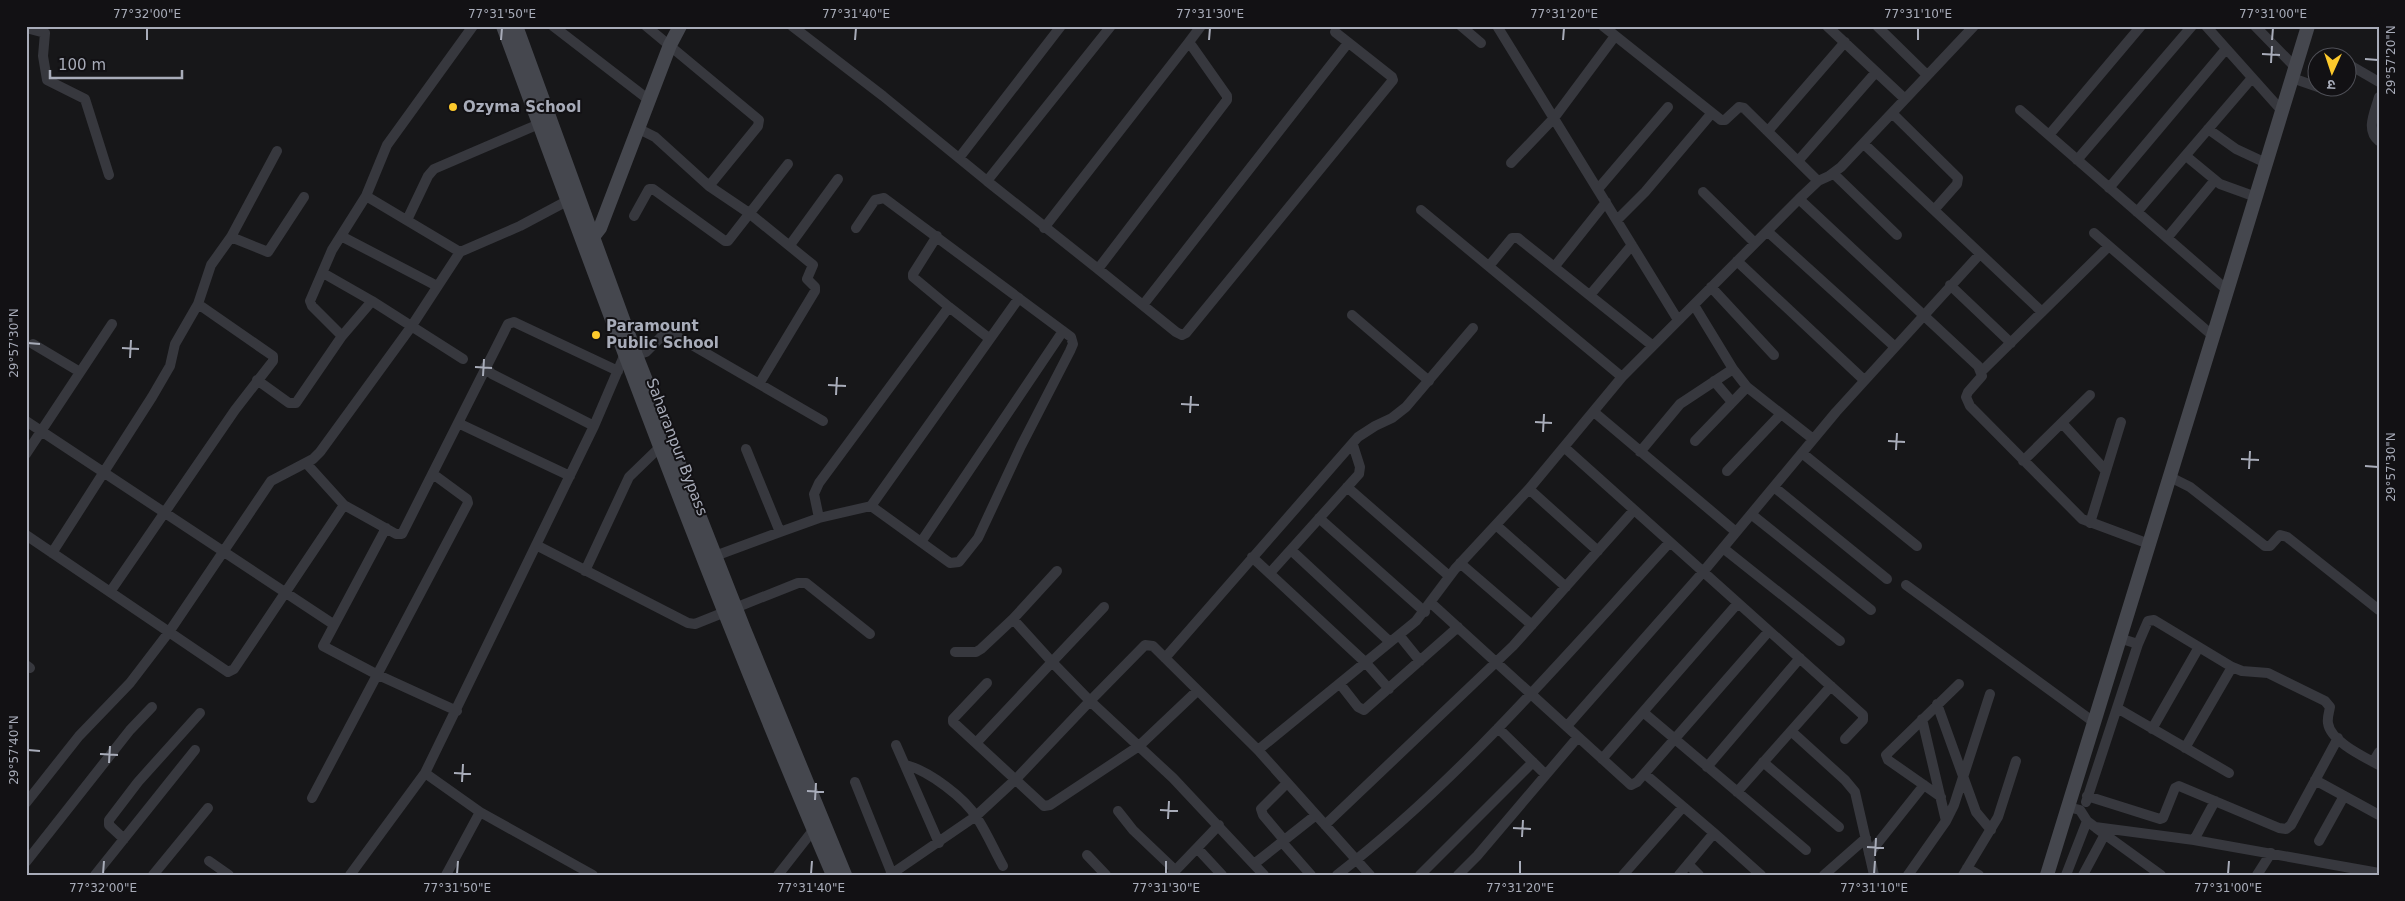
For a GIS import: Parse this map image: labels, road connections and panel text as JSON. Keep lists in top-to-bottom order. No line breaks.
{"streets":{"main road":["Saharanpur Bypass"]},"places":["Ozyma School","Paramount Public School"],"scale_bar":"100 m","north":"bottom","coordinates":["77°32'00\"E","77°31'50\"E","77°31'40\"E","77°31'30\"E","77°31'20\"E","77°31'10\"E","77°31'00\"E","29°57'20\"N","29°57'30\"N","29°57'40\"N"]}
